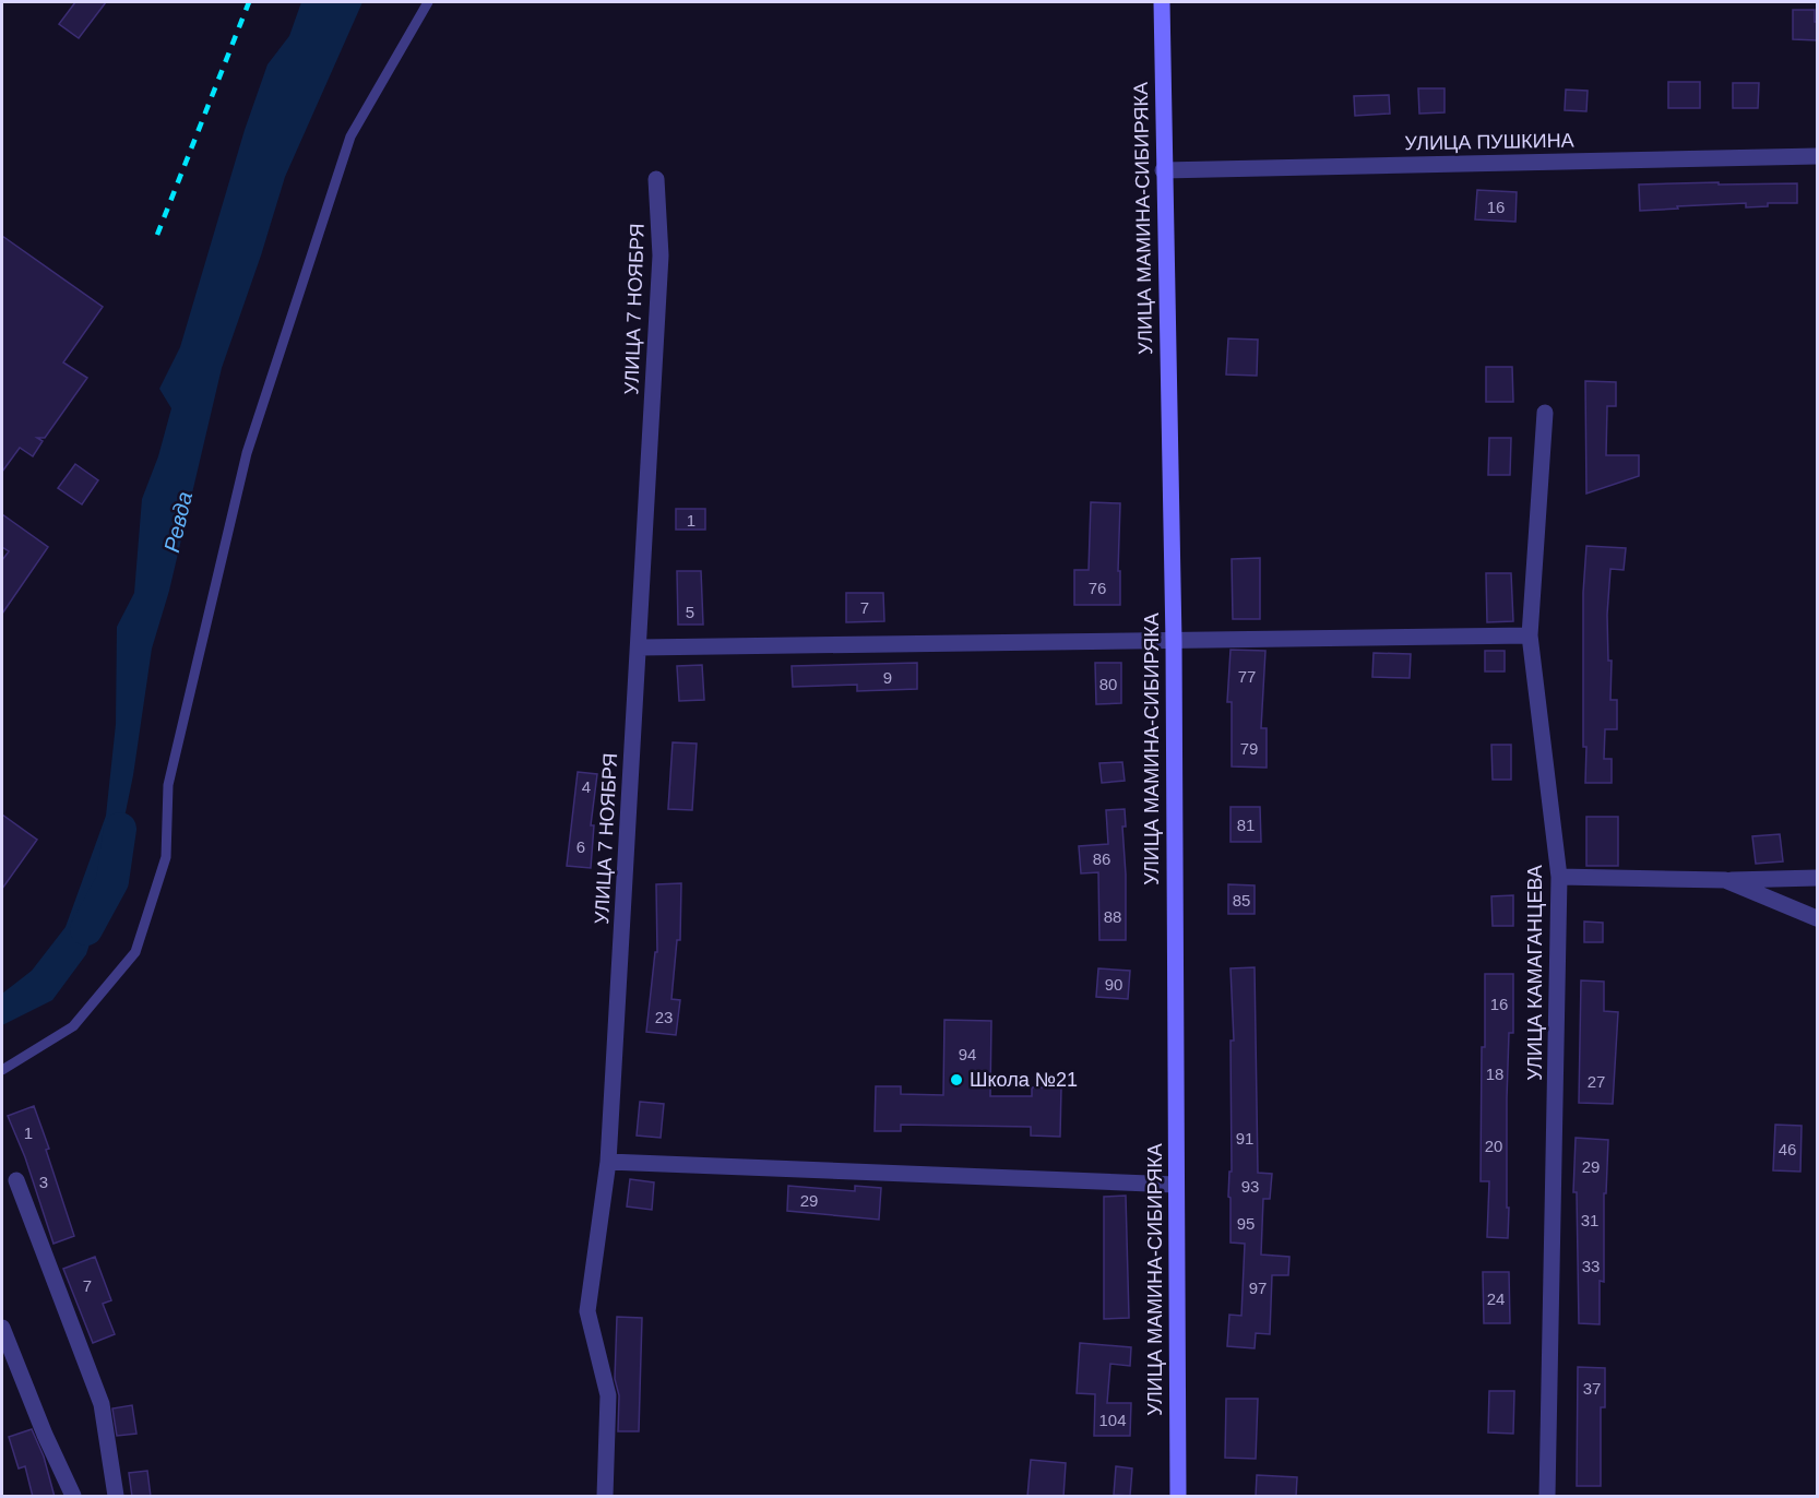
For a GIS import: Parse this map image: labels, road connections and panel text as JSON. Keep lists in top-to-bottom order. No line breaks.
{"streets":{"street":["УЛИЦА ПУШКИНА","УЛИЦА МАМИНА-СИБИРЯКА","УЛИЦА 7 НОЯБРЯ","УЛИЦА КАМАГАНЦЕВА"]},"crossings":[["УЛИЦА ПУШКИНА","УЛИЦА МАМИНА-СИБИРЯКА"]],"water":["Ревда"],"places":["Школа №21"],"house_numbers":["16","1","76","7","5","77","9","80","79","4","81","6","86","85","88","90","16","23","94","18","27","1","91","20","46","29","3","93","29","31","95","33","7","97","24","37","104"]}
